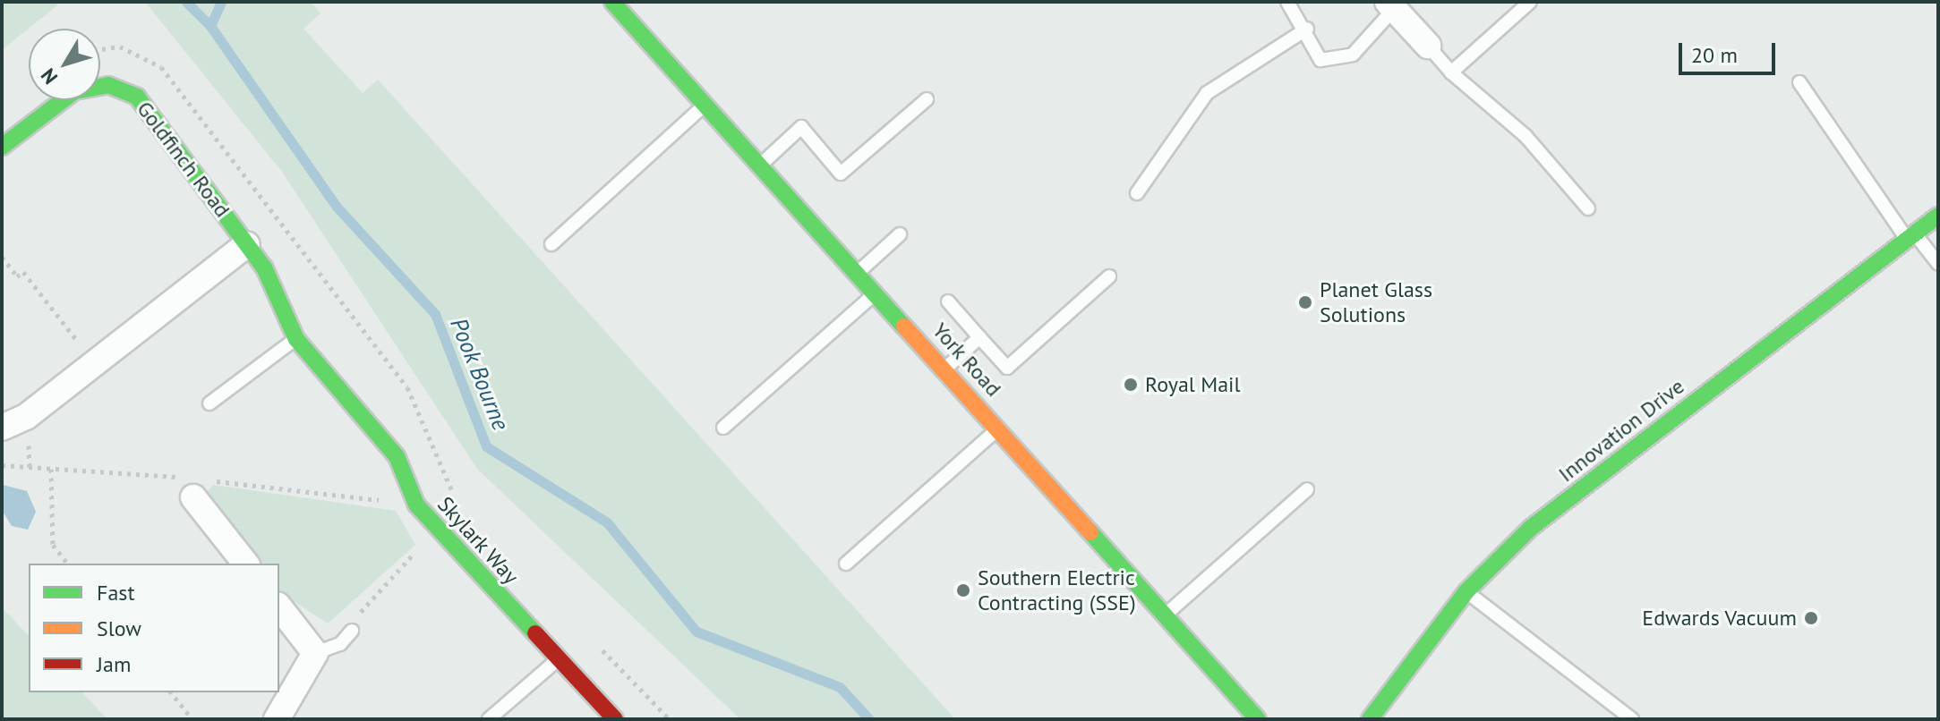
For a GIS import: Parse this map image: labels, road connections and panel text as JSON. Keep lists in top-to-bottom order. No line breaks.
{"streets":{"street":["Goldfinch Road","York Road","Innovation Drive","Skylark Way"]},"crossings":[["Goldfinch Road","Skylark Way"]],"water":["Pook Bourne"],"places":["Planet Glass Solutions","Royal Mail","Southern Electric Contracting (SSE)","Edwards Vacuum"],"legend":["Fast","Slow","Jam"],"scale_bar":"20 m","north":"bottom left"}
